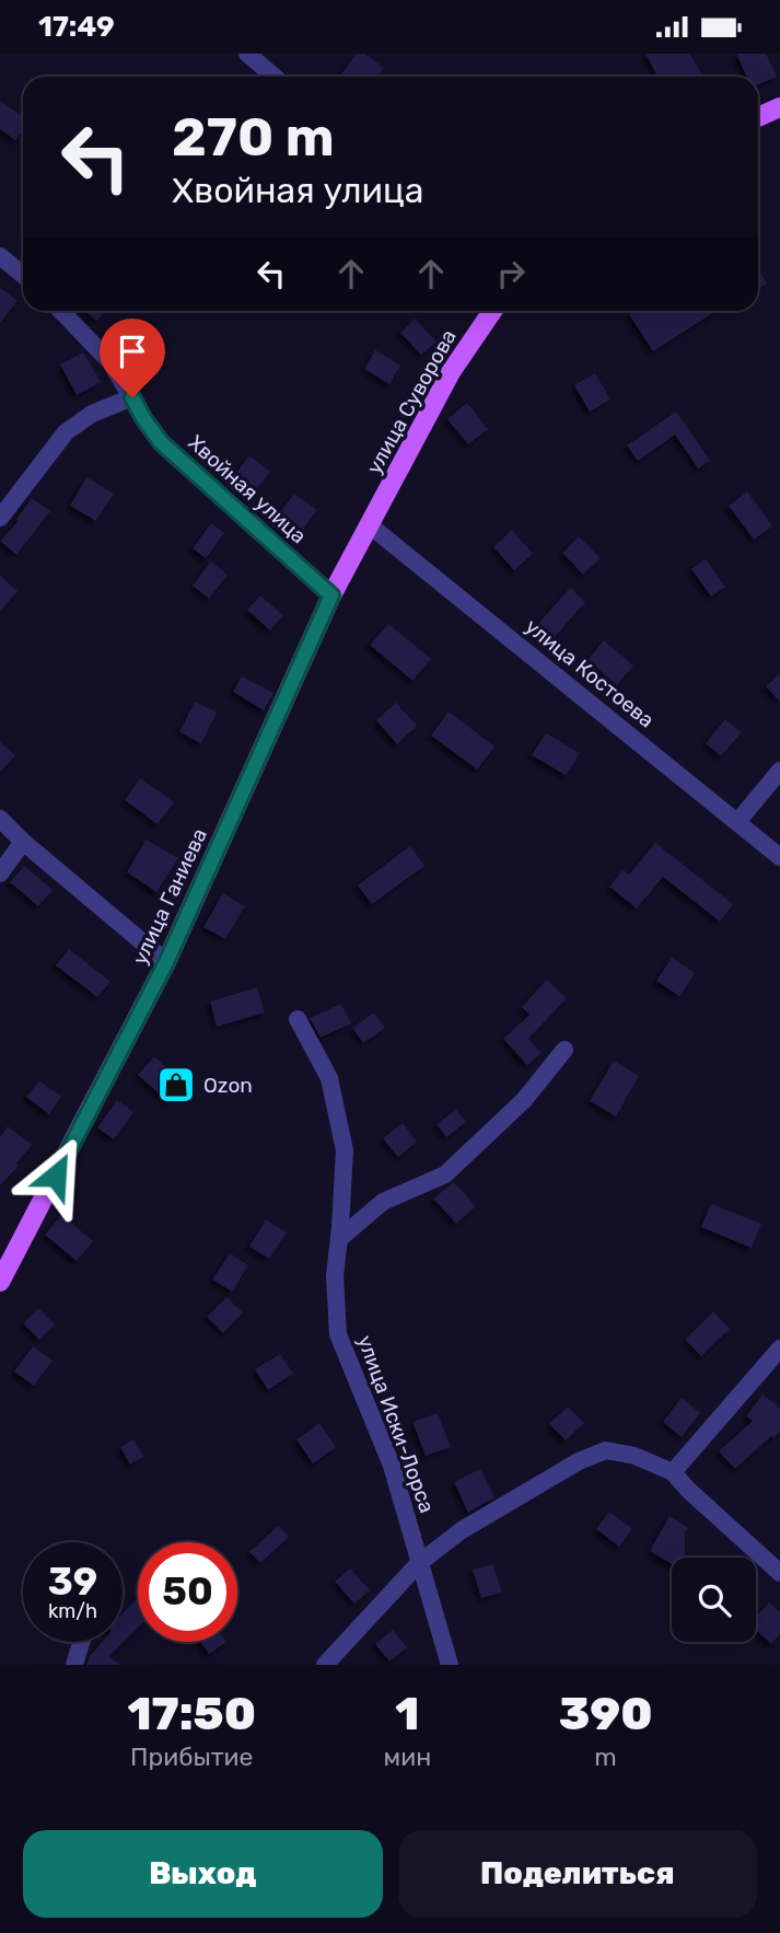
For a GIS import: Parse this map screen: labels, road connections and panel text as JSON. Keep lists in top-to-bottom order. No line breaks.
{"streets":{"main road":["улица Суворова","улица Ганиева"],"street":["Хвойная улица","улица Костоева","улица Иски-Лорса"]},"crossings":[["улица Суворова","улица Костоева"],["улица Суворова","улица Ганиева"],["Хвойная улица","улица Ганиева"],["улица Костоева","улица Ганиева"]],"places":{"shop":["Ozon"]},"page":{"status":"17:49","turn":["270 m","Хвойная улица"],"speed":"39 km/h","limit":"50","eta":["17:50","Прибытие","1","мин","390","m"],"buttons":["Выход","Поделиться"]}}
